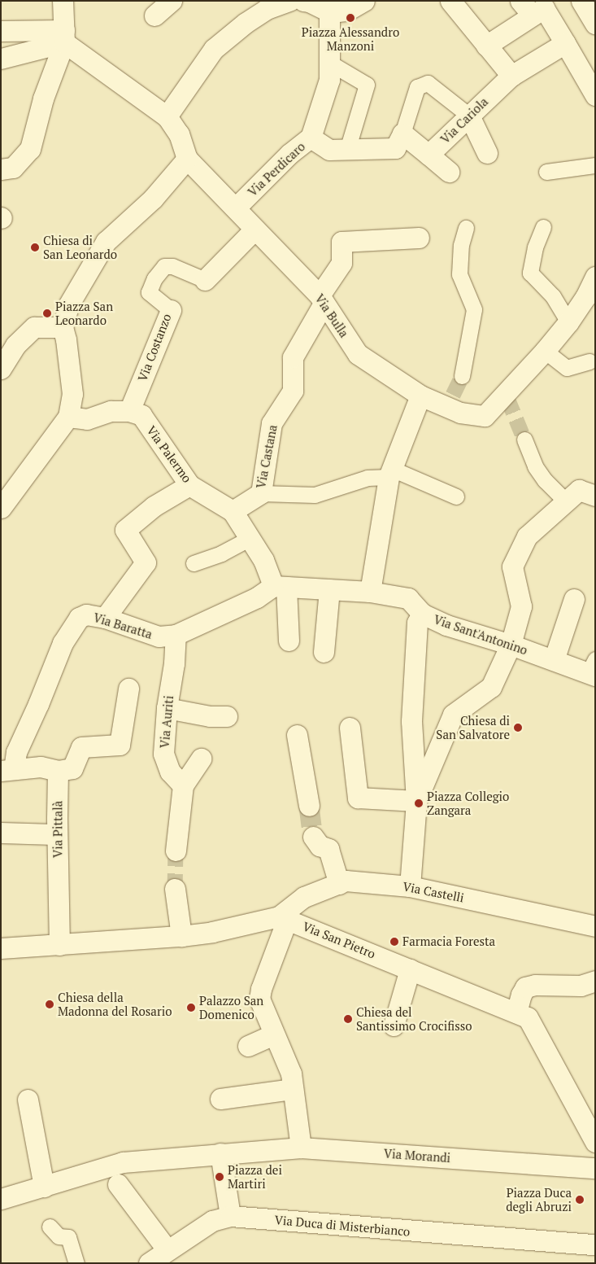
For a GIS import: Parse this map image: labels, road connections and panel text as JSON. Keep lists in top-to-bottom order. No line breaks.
{"streets":{"street":["Via Cariola","Via Perdicaro","Via Bulla","Via Costanzo","Via Palermo","Via Castana","Via Baratta","Via Sant'Antonino","Via Auriti","Via Pittalà","Via Castelli","Via San Pietro","Via Morandi","Via Duca di Misterbianco"]},"crossings":[["Via Perdicaro","Via Bulla"],["Via Bulla","Via Costanzo"],["Via Bulla","Via Castana"],["Via Costanzo","Via Palermo"],["Via Palermo","Via Castana"],["Via Palermo","Via Baratta"],["Via Palermo","Via Sant'Antonino"],["Via Baratta","Via Sant'Antonino"],["Via Baratta","Via Auriti"],["Via Castelli","Via San Pietro"]],"places":["Piazza Alessandro Manzoni","Chiesa di San Leonardo","Piazza San Leonardo","Chiesa di San Salvatore","Piazza Collegio Zangara","Farmacia Foresta","Chiesa della Madonna del Rosario","Palazzo San Domenico","Chiesa del Santissimo Crocifisso","Piazza dei Martiri","Piazza Duca degli Abruzi"]}
